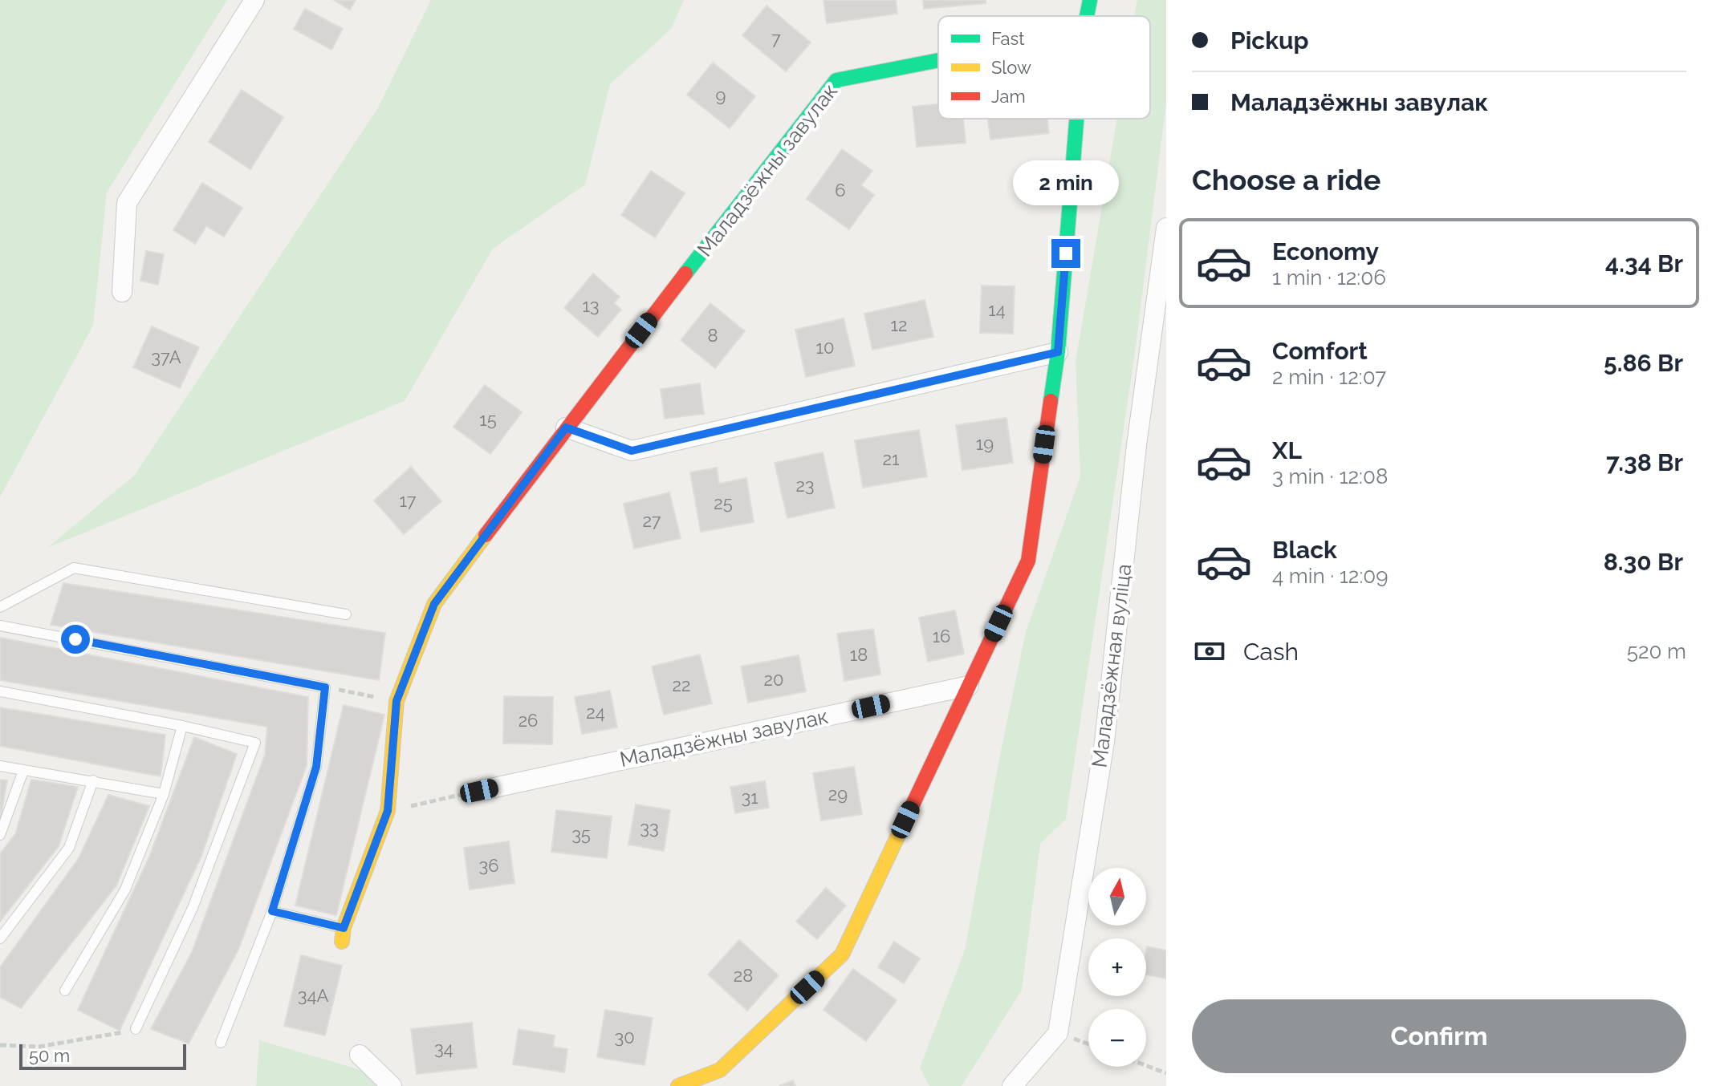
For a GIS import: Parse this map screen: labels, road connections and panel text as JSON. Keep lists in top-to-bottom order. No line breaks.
{"streets":{"street":["Маладзёжны завулак","Маладзёжная вуліца"]},"house_numbers":["7","9","6","13","14","12","8","10","37А","15","19","21","23","17","25","27","16","18","20","22","24","26","29","31","33","35","36","28","34А","30","34"],"legend":["Fast","Slow","Jam"],"scale_bar":"50 m","north":"top","page":{"banner":["Pickup","Маладзёжны завулак"],"heading":"Choose a ride","bubble":"2 min","list":[{"name":"Economy","note":"1 min · 12:06","value":"4.34 Br"},{"name":"Comfort","note":"2 min · 12:07","value":"5.86 Br"},{"name":"XL","note":"3 min · 12:08","value":"7.38 Br"},{"name":"Black","note":"4 min · 12:09","value":"8.30 Br"}],"pay":["Cash","520 m"],"map_buttons":["+","−"],"buttons":"Confirm","scale":"50 m"}}
